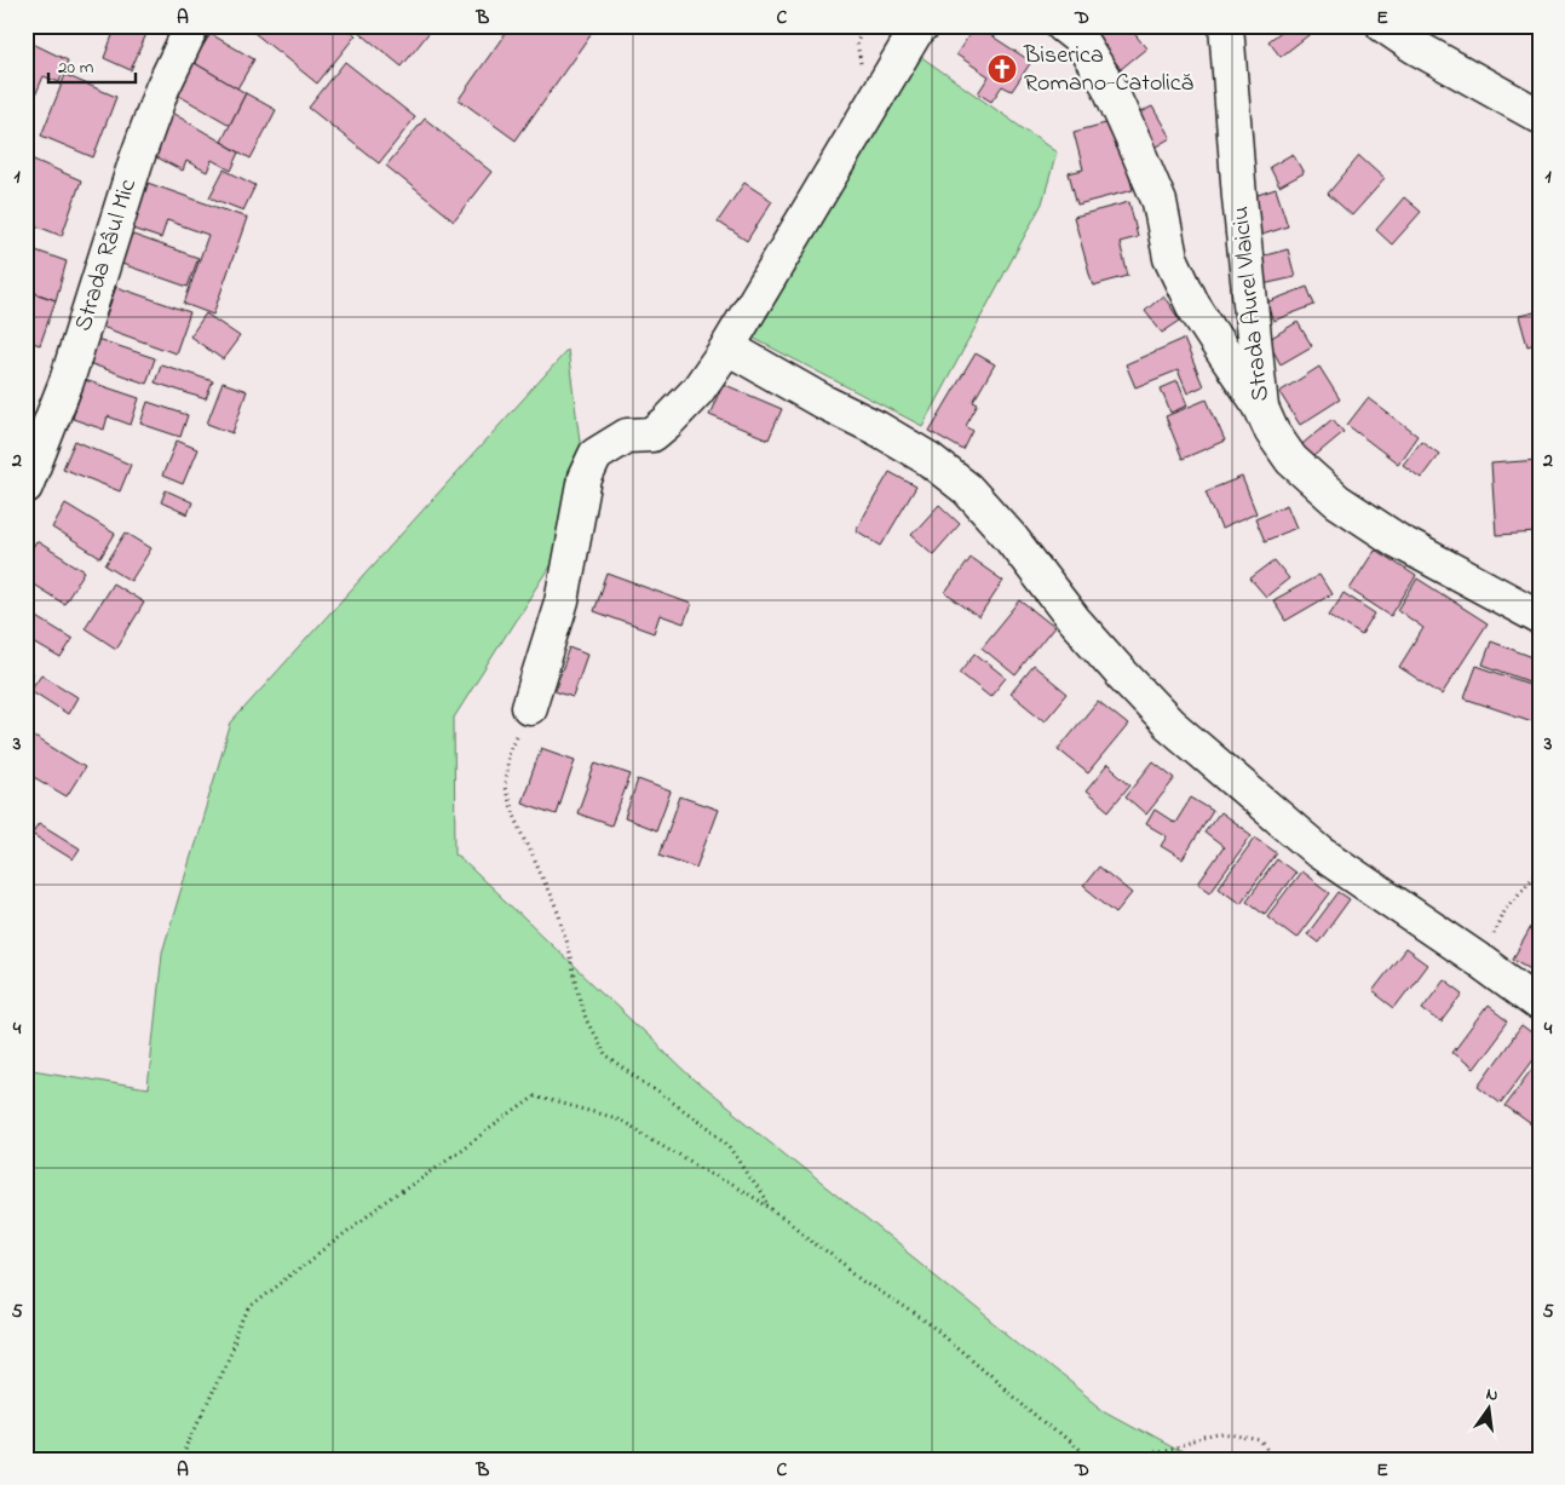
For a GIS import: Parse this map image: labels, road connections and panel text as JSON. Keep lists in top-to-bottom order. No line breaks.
{"streets":{"street":["Strada Râul Mic","Strada Aurel Vlaiciu"]},"places":{"church":["Biserica Romano-Catolică"]},"scale_bar":"20 m","north":"top","grid":{"columns":["A","B","C","D","E"],"rows":["1","2","3","4","5"]}}
